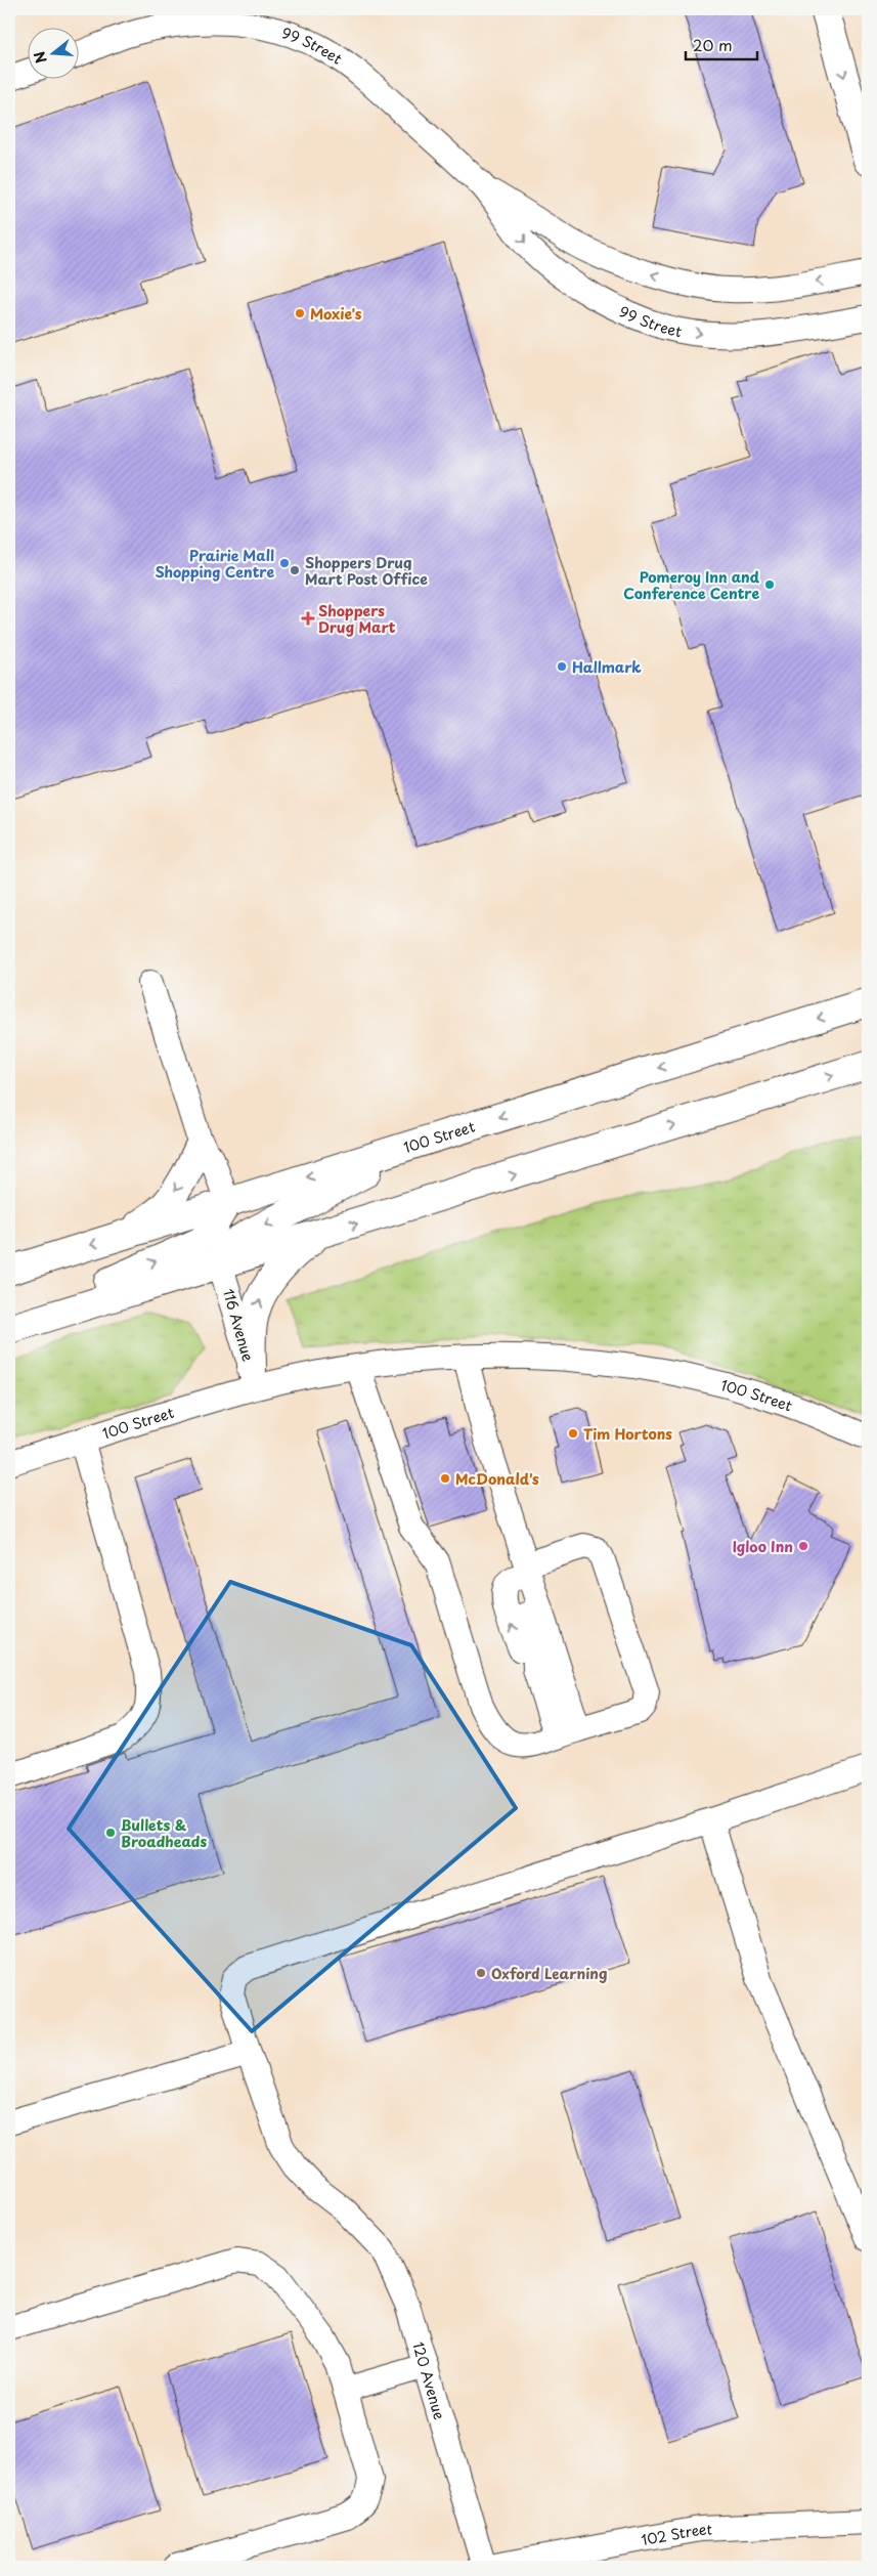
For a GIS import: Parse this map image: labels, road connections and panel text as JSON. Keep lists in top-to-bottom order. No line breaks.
{"streets":{"main road":["100 Street"],"street":["99 Street","116 Avenue","120 Avenue","102 Street"]},"crossings":[["100 Street","116 Avenue"]],"places":{"other":["Moxie's","Prairie Mall Shopping Centre","Shoppers Drug Mart Post Office","Pomeroy Inn and Conference Centre","Hallmark","Tim Hortons","McDonald's","Igloo Inn","Bullets & Broadheads","Oxford Learning"],"health":["Shoppers Drug Mart"]},"scale_bar":"20 m","north":"left"}
